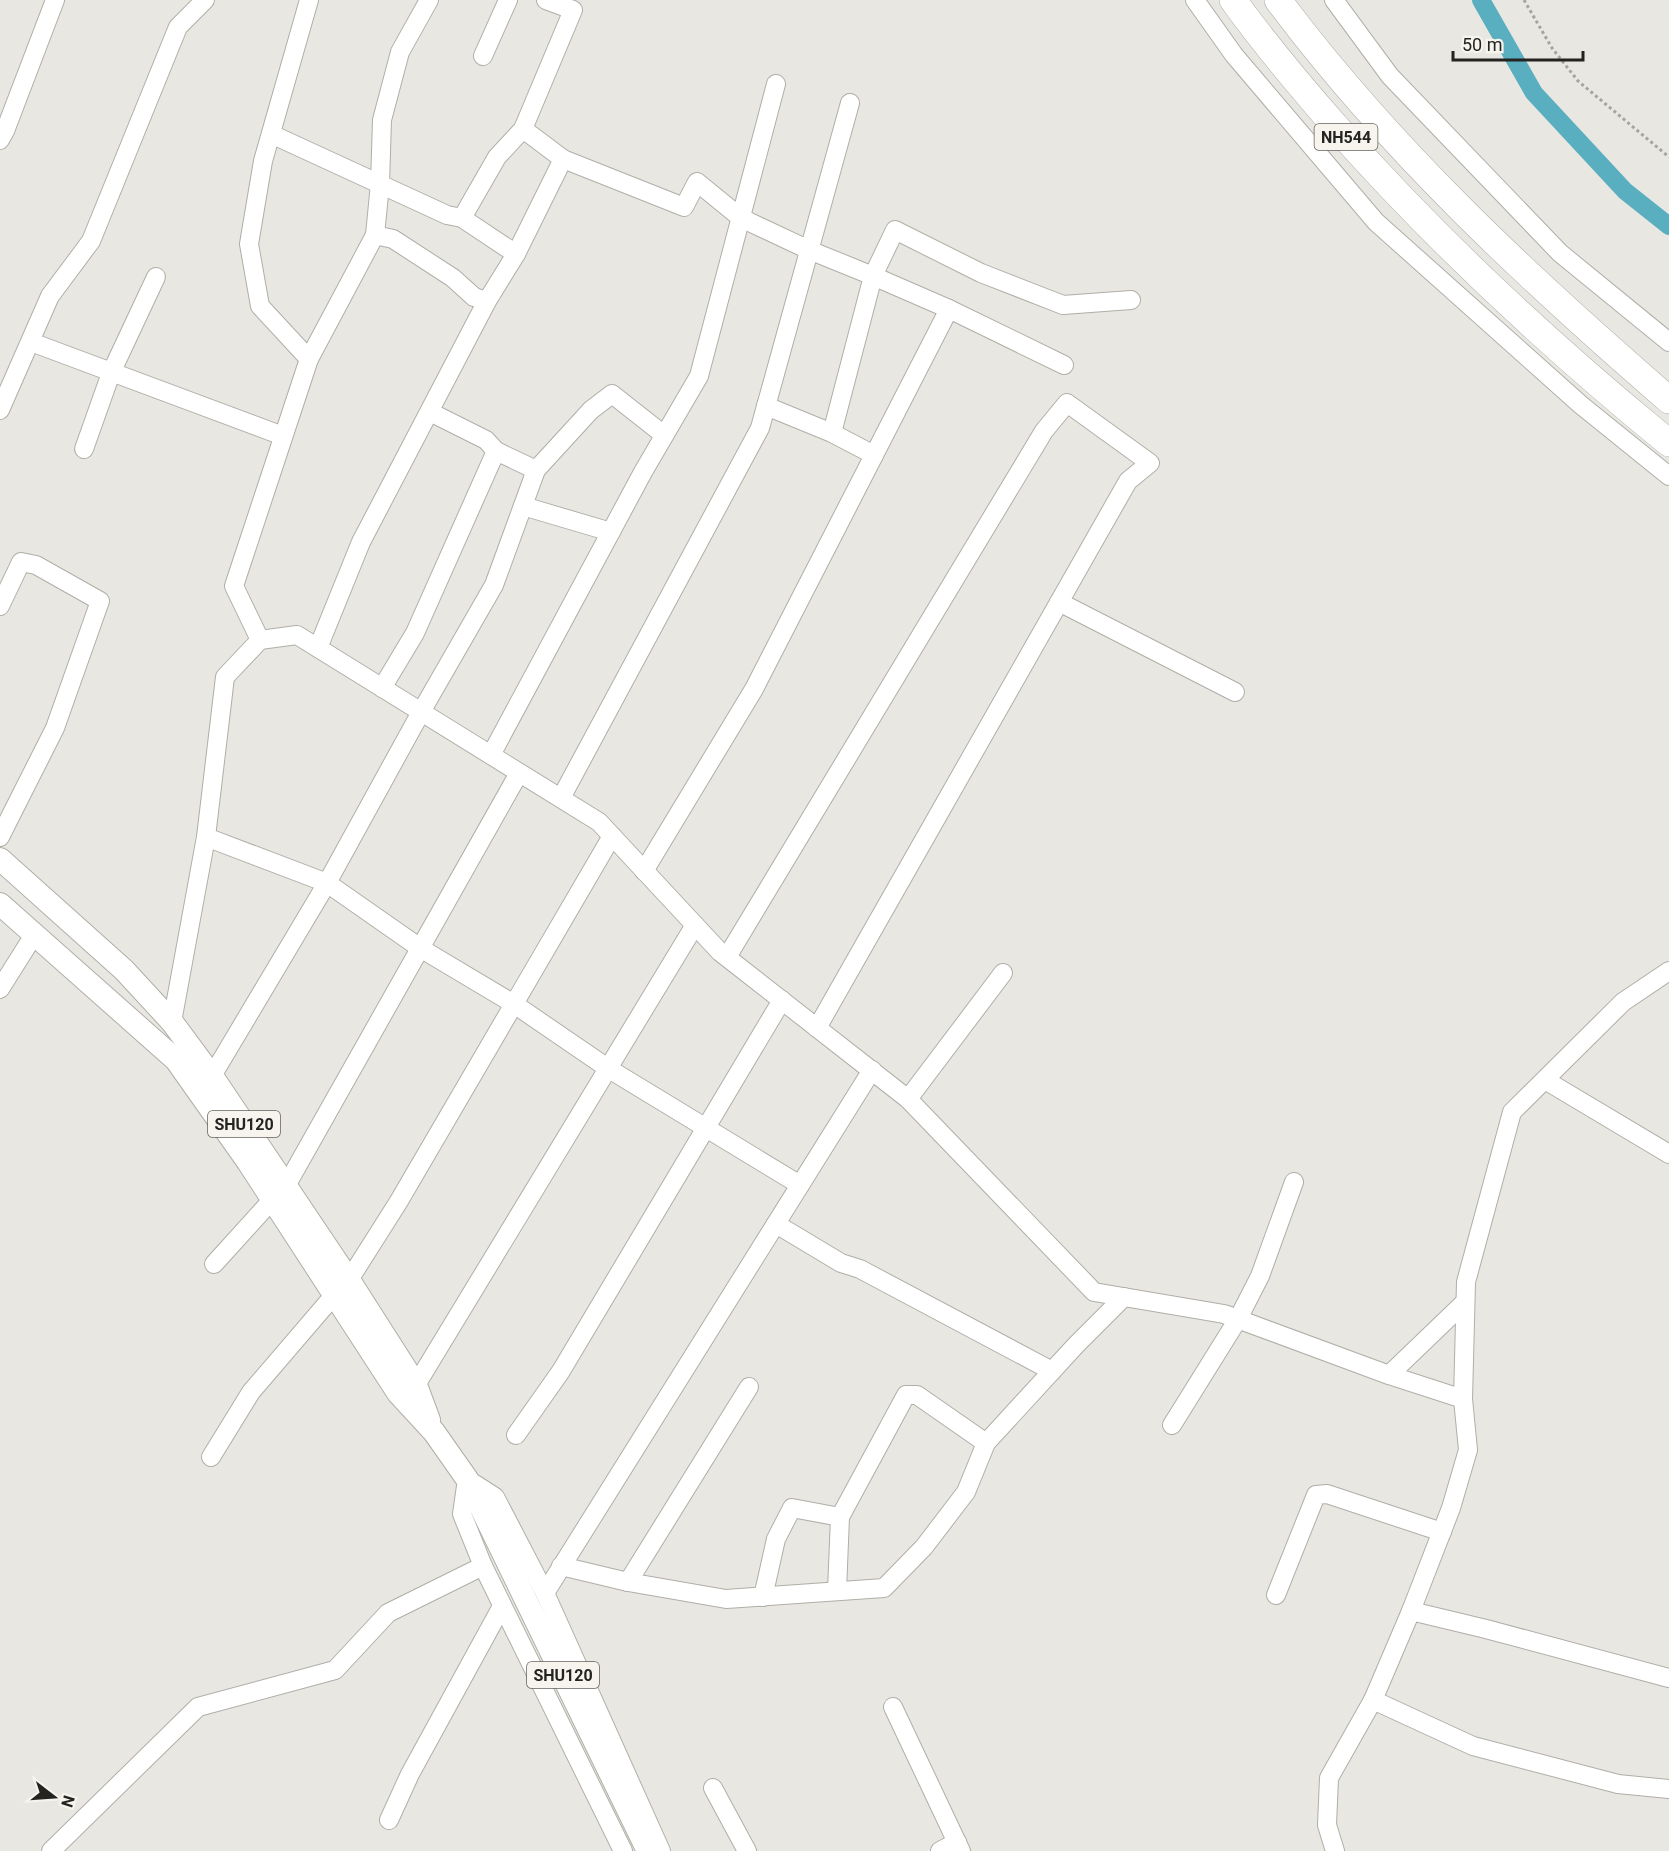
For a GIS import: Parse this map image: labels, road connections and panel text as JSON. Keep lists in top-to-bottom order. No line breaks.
{"streets":{"highway":["NH544"],"main road":["SHU120"]},"scale_bar":"50 m","north":"right"}
